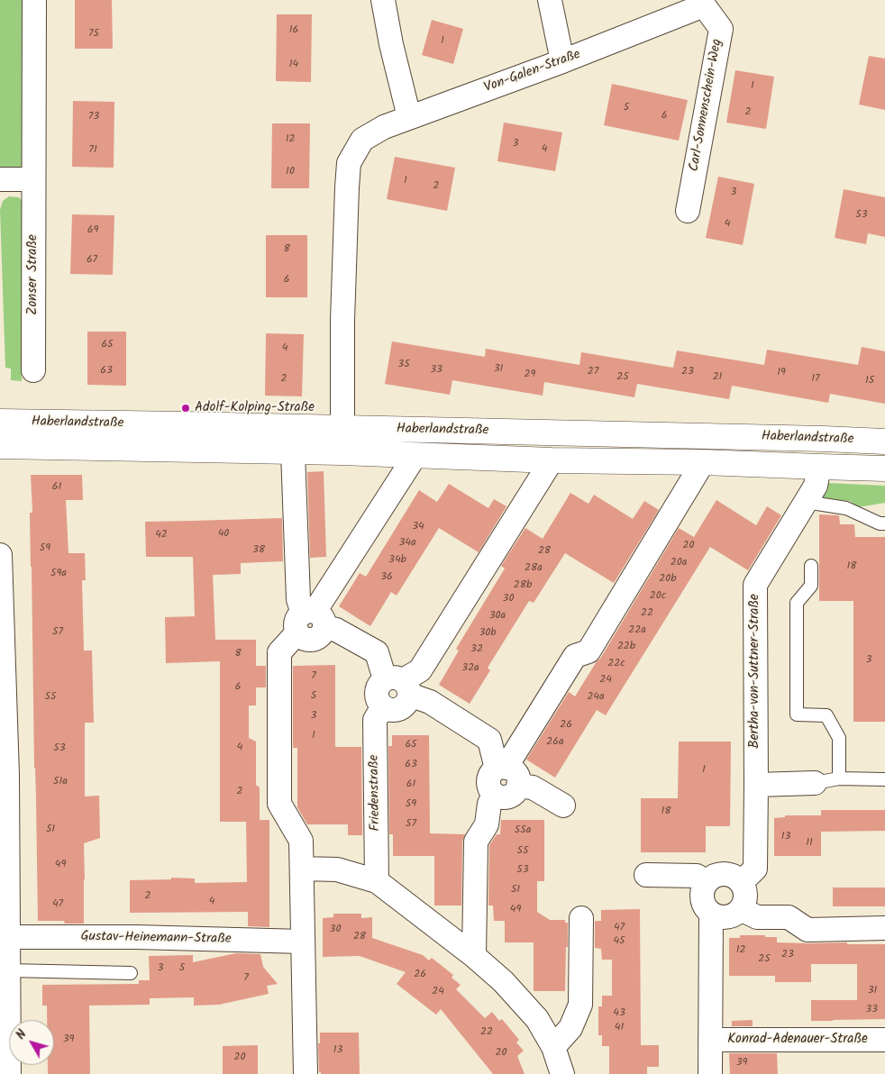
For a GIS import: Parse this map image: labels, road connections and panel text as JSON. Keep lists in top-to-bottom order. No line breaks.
{"streets":{"street":["Von-Galen-Straße","Carl-Sonnenschein-Weg","Zonser Straße","Haberlandstraße","Bertha-von-Suttner-Straße","Friedenstraße","Gustav-Heinemann-Straße","Konrad-Adenauer-Straße"]},"crossings":[["Von-Galen-Straße","Carl-Sonnenschein-Weg"],["Von-Galen-Straße","Haberlandstraße"],["Haberlandstraße","Bertha-von-Suttner-Straße"],["Haberlandstraße","Gustav-Heinemann-Straße"]],"places":["Adolf-Kolping-Straße"],"house_numbers":["16","75","1","14","1","5","2","6","73","12","3","4","71","10","1","2","3","53","4","69","8","67","6","65","4","35","31","33","63","27","23","19","29","25","21","2","17","15","61","34","40","42","34a","20","59","38","28","34b","20a","18","28a","59a","36","20b","28b","20c","30","22","30a","22a","57","30b","22b","32","8","3","22c","32a","7","24","6","5","55","24a","3","26","1","26a","65","4","53","63","1","51a","61","2","59","18","57","51","55a","13","11","55","49","53","51","2","4","47","49","47","30","28","45","12","23","25","3","5","26","7","31","24","33","43","41","22","39","13","20","20","39"],"north":"top left"}
